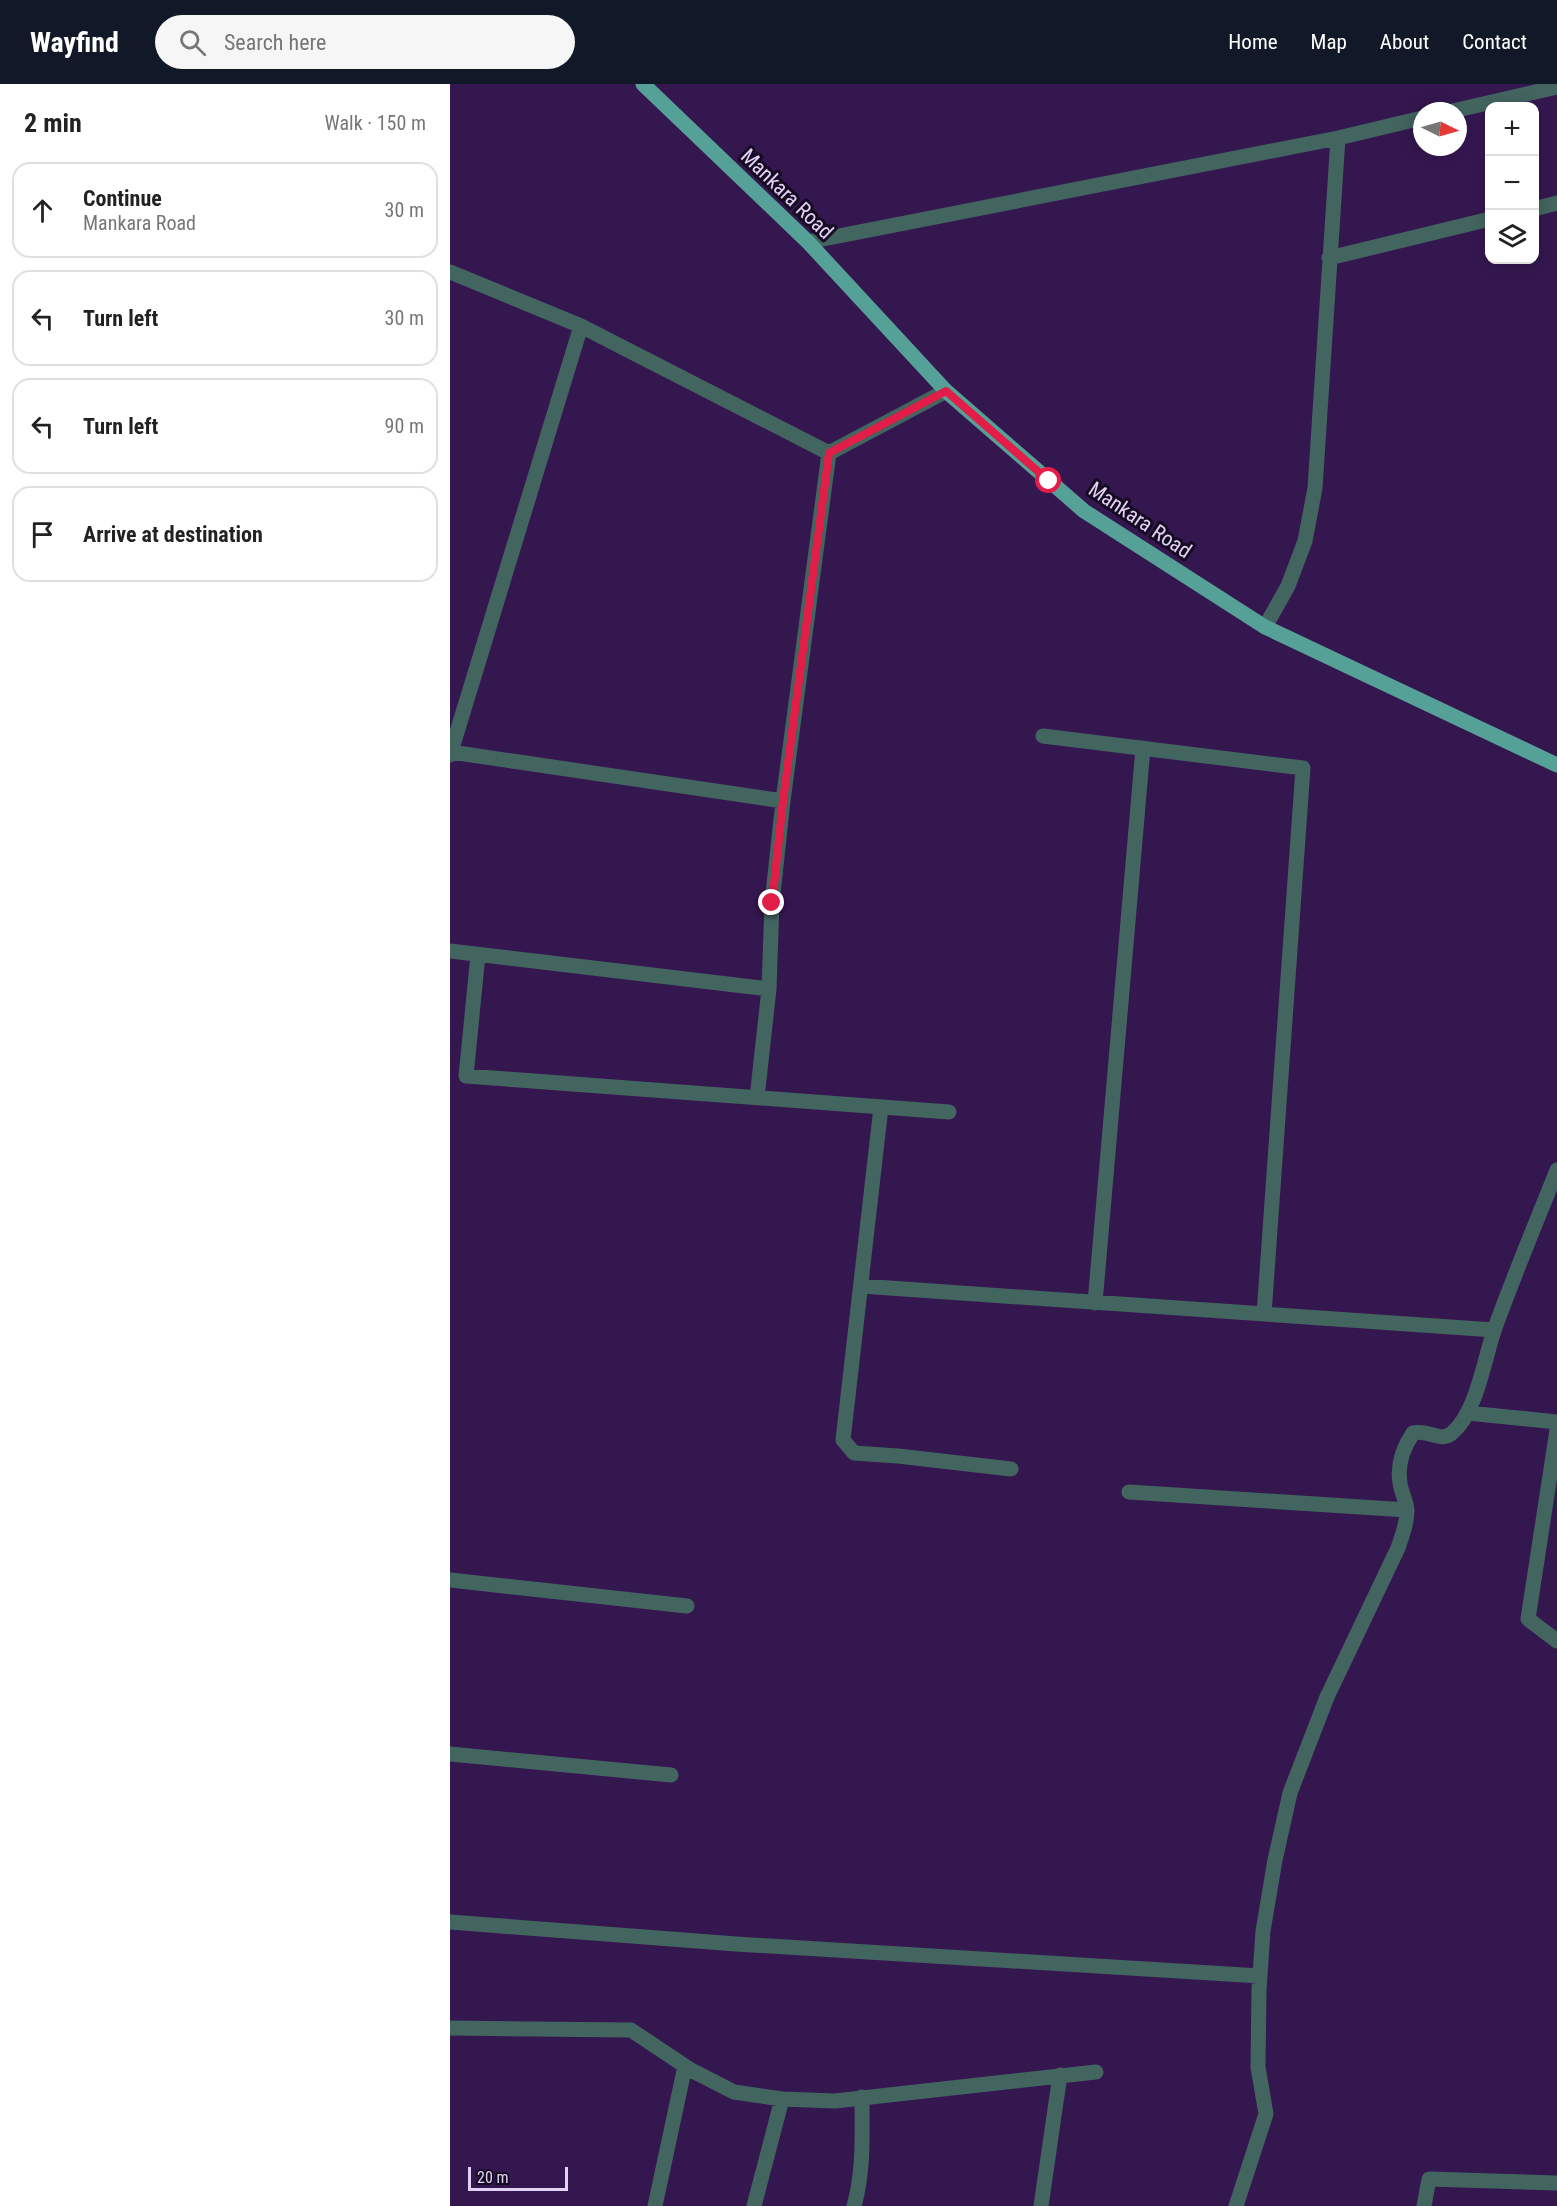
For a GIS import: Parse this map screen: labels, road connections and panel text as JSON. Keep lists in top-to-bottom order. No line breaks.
{"streets":{"main road":["Mankara Road"]},"scale_bar":"20 m","north":"right","page":{"header":"Wayfind","search":"Search here","nav":["Home","Map","About","Contact"],"heading":["2 min","Walk · 150 m"],"map_buttons":["+","−"],"list":[["Continue","Mankara Road","30 m"],["Turn left","30 m"],["Turn left","90 m"],"Arrive at destination"],"scale":"20 m"}}
